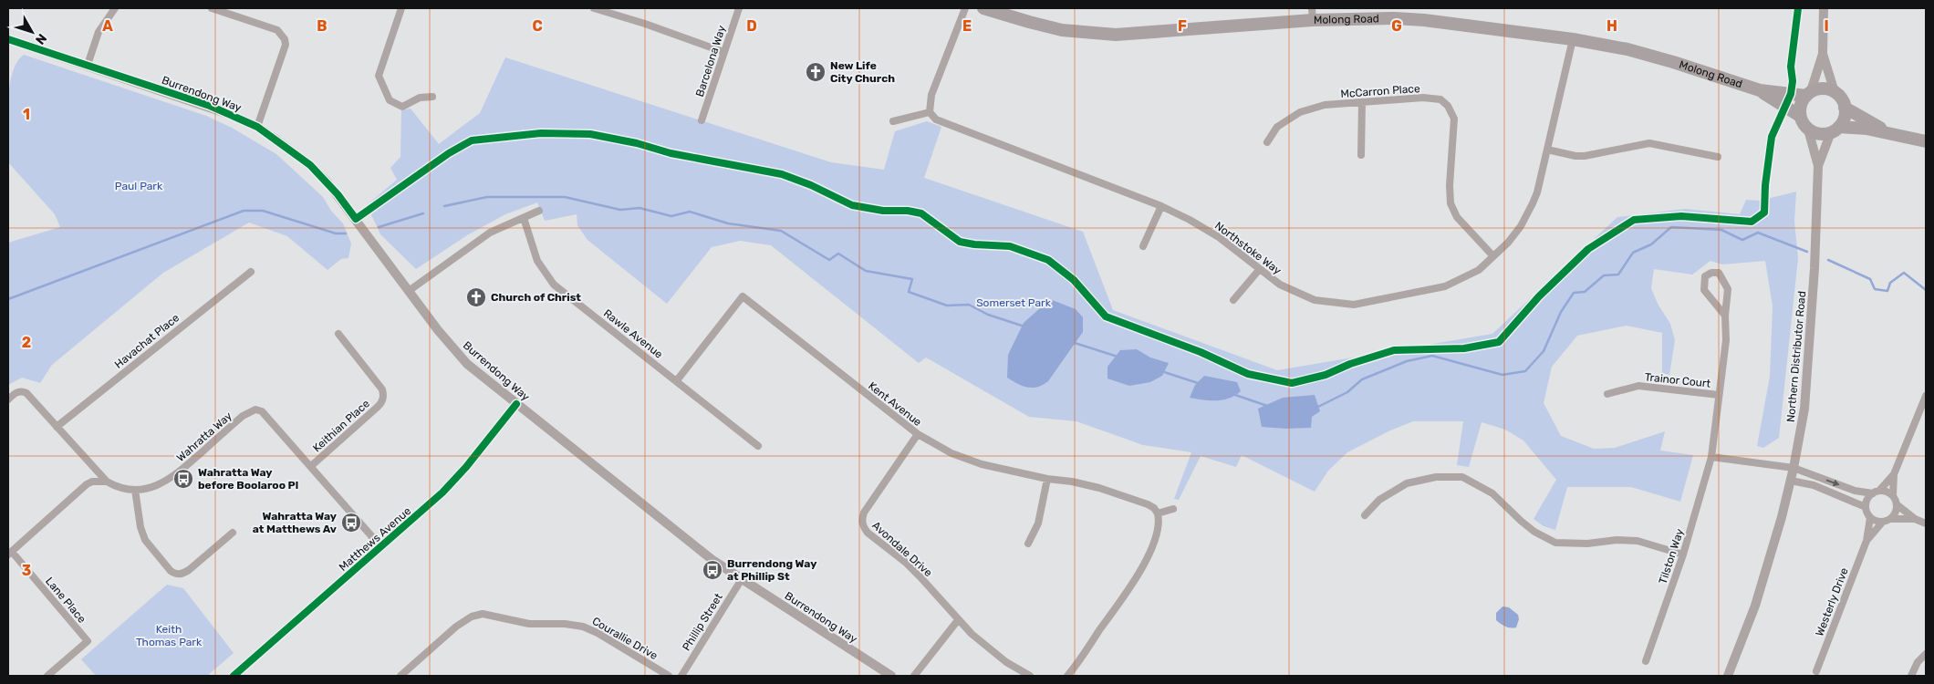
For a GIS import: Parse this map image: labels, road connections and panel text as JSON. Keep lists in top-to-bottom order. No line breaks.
{"streets":{"highway":["Molong Road"],"main road":["Burrendong Way","Northern Distributor Road","Matthews Avenue"],"street":["Barcelona Way","McCarron Place","Northstoke Way","Rawle Avenue","Havachat Place","Trainor Court","Kent Avenue","Keithian Place","Wahratta Way","Avondale Drive","Tilston Way","Lane Place","Westerly Drive","Phillip Street","Courallie Drive"]},"crossings":[["Molong Road","Northstoke Way"],["Molong Road","Northern Distributor Road"],["McCarron Place","Northstoke Way"],["Burrendong Way","Matthews Avenue"],["Burrendong Way","Phillip Street"],["Rawle Avenue","Kent Avenue"],["Havachat Place","Wahratta Way"],["Trainor Court","Tilston Way"],["Kent Avenue","Avondale Drive"],["Keithian Place","Wahratta Way"],["Wahratta Way","Matthews Avenue"]],"parks":["Paul Park","Somerset Park","Keith Thomas Park"],"places":{"church":["New Life City Church","Church of Christ"],"bus stop":["Wahratta Way before Boolaroo Pl","Wahratta Way at Matthews Av","Burrendong Way at Phillip St"]},"north":"bottom right","grid":{"columns":["A","B","C","D","E","F","G","H","I"],"rows":["1","2","3"]}}
